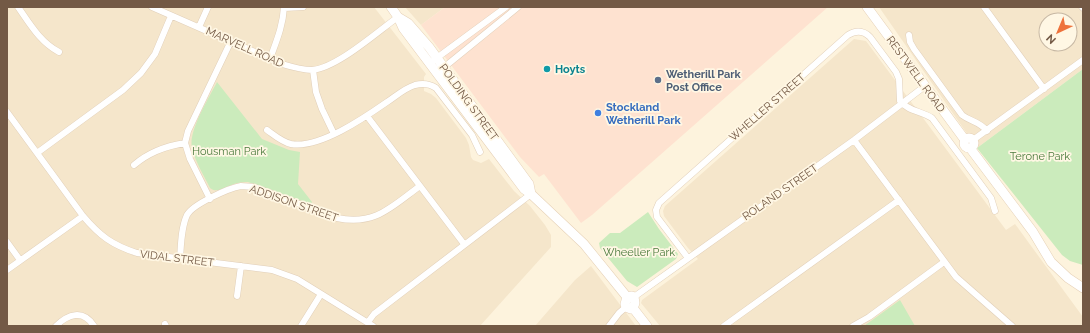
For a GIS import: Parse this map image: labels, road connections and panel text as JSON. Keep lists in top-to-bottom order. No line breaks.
{"streets":{"main road":["RESTWELL ROAD","POLDING STREET"],"street":["MARVELL ROAD","WHELLER STREET","ROLAND STREET","ADDISON STREET","VIDAL STREET"]},"crossings":[["MARVELL ROAD","POLDING STREET"],["RESTWELL ROAD","ROLAND STREET"],["POLDING STREET","ROLAND STREET"],["WHELLER STREET","ROLAND STREET"],["ADDISON STREET","VIDAL STREET"]],"parks":["Housman Park","Terone Park","Wheeller Park"],"places":["Hoyts","Wetherill Park Post Office","Stockland Wetherill Park"],"north":"bottom left"}
